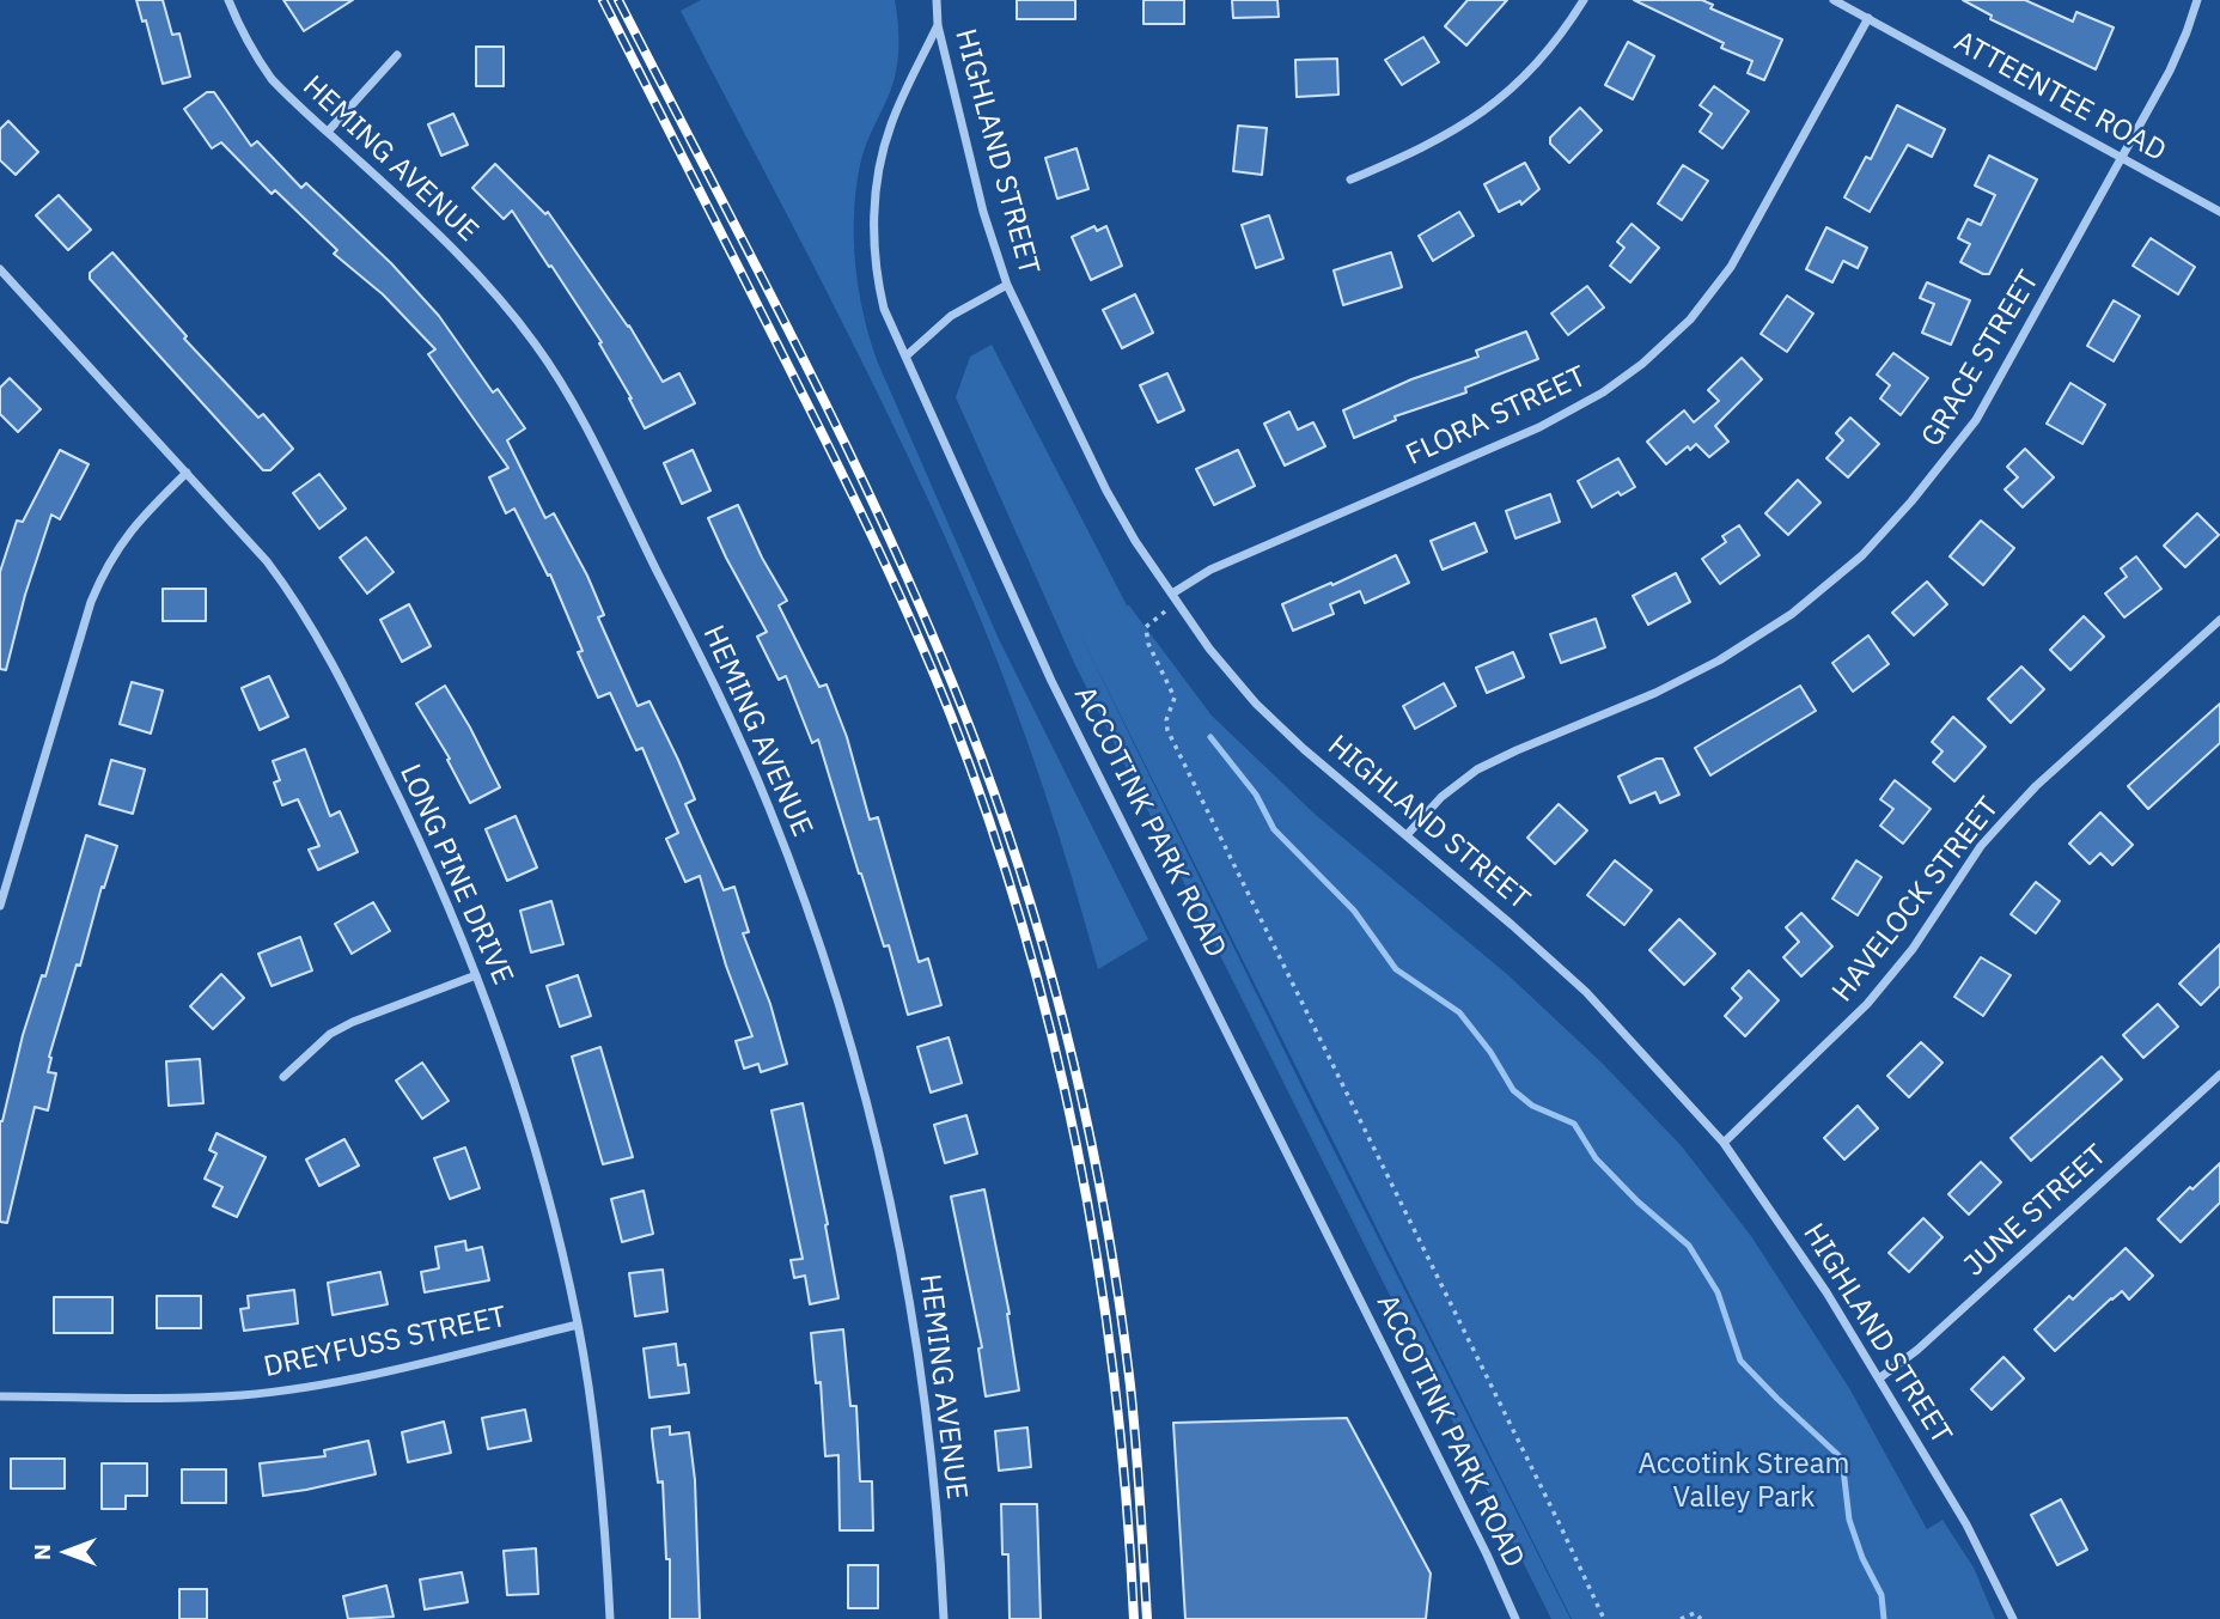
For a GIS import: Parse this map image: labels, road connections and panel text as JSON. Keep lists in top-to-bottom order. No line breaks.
{"streets":{"street":["ATTEENTEE ROAD","HIGHLAND STREET","HEMING AVENUE","GRACE STREET","FLORA STREET","ACCOTINK PARK ROAD","LONG PINE DRIVE","HAVELOCK STREET","JUNE STREET","DREYFUSS STREET"]},"crossings":[["ATTEENTEE ROAD","GRACE STREET"],["ATTEENTEE ROAD","FLORA STREET"],["HIGHLAND STREET","GRACE STREET"],["HIGHLAND STREET","FLORA STREET"],["HIGHLAND STREET","ACCOTINK PARK ROAD"],["HIGHLAND STREET","HAVELOCK STREET"],["HIGHLAND STREET","JUNE STREET"],["LONG PINE DRIVE","DREYFUSS STREET"]],"parks":["Accotink Stream Valley Park"],"north":"left"}
